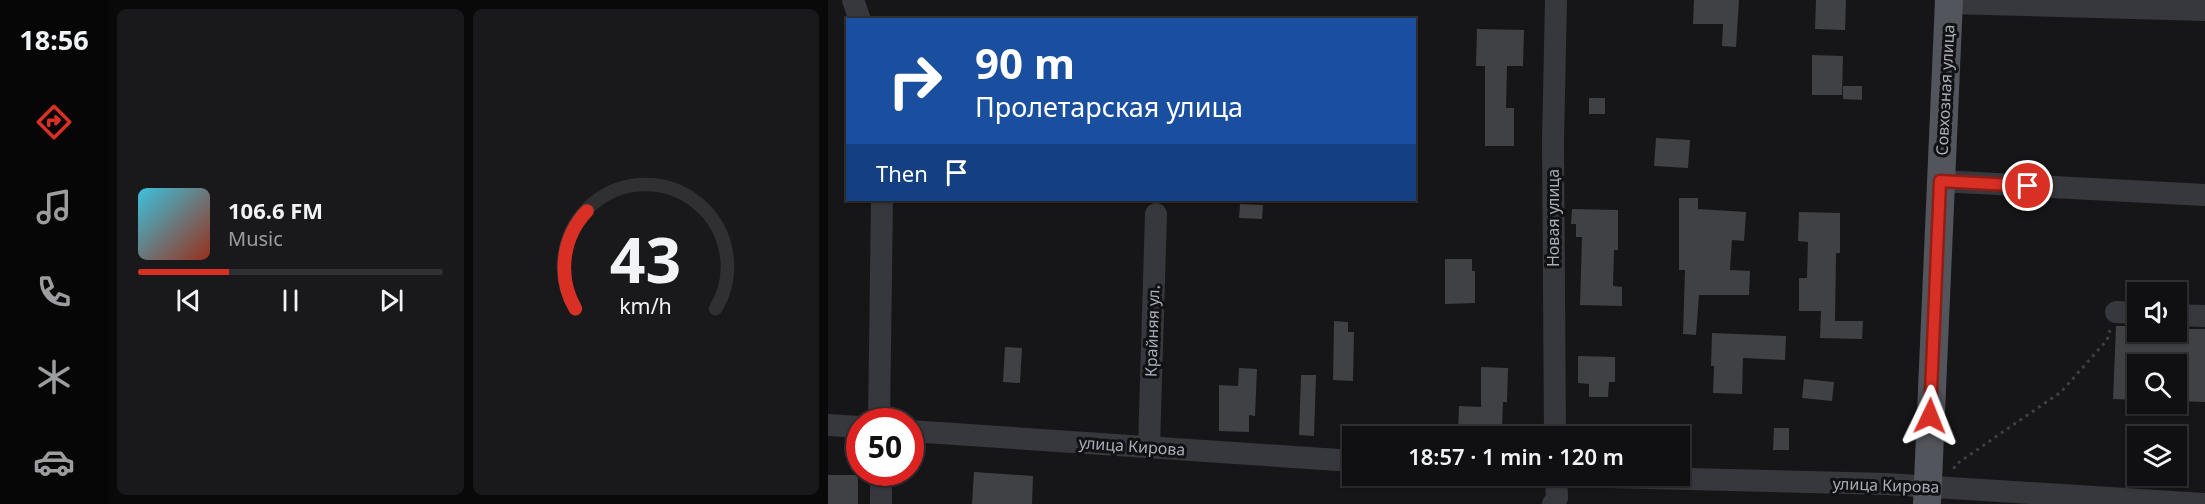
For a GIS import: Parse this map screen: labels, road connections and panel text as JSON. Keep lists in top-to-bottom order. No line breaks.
{"streets":{"main road":["Совхозная улица"],"street":["Новая улица","Крайняя ул.","улица Кирова"]},"crossings":[["Совхозная улица","улица Кирова"],["Крайняя ул.","улица Кирова"]],"page":{"tabs":"18:56","turn":["90 m","Пролетарская улица"],"then":"Then","song":["106.6 FM","Music"],"limit":"50","trip":"18:57 · 1 min · 120 m","gauge":["43","km/h"]}}
